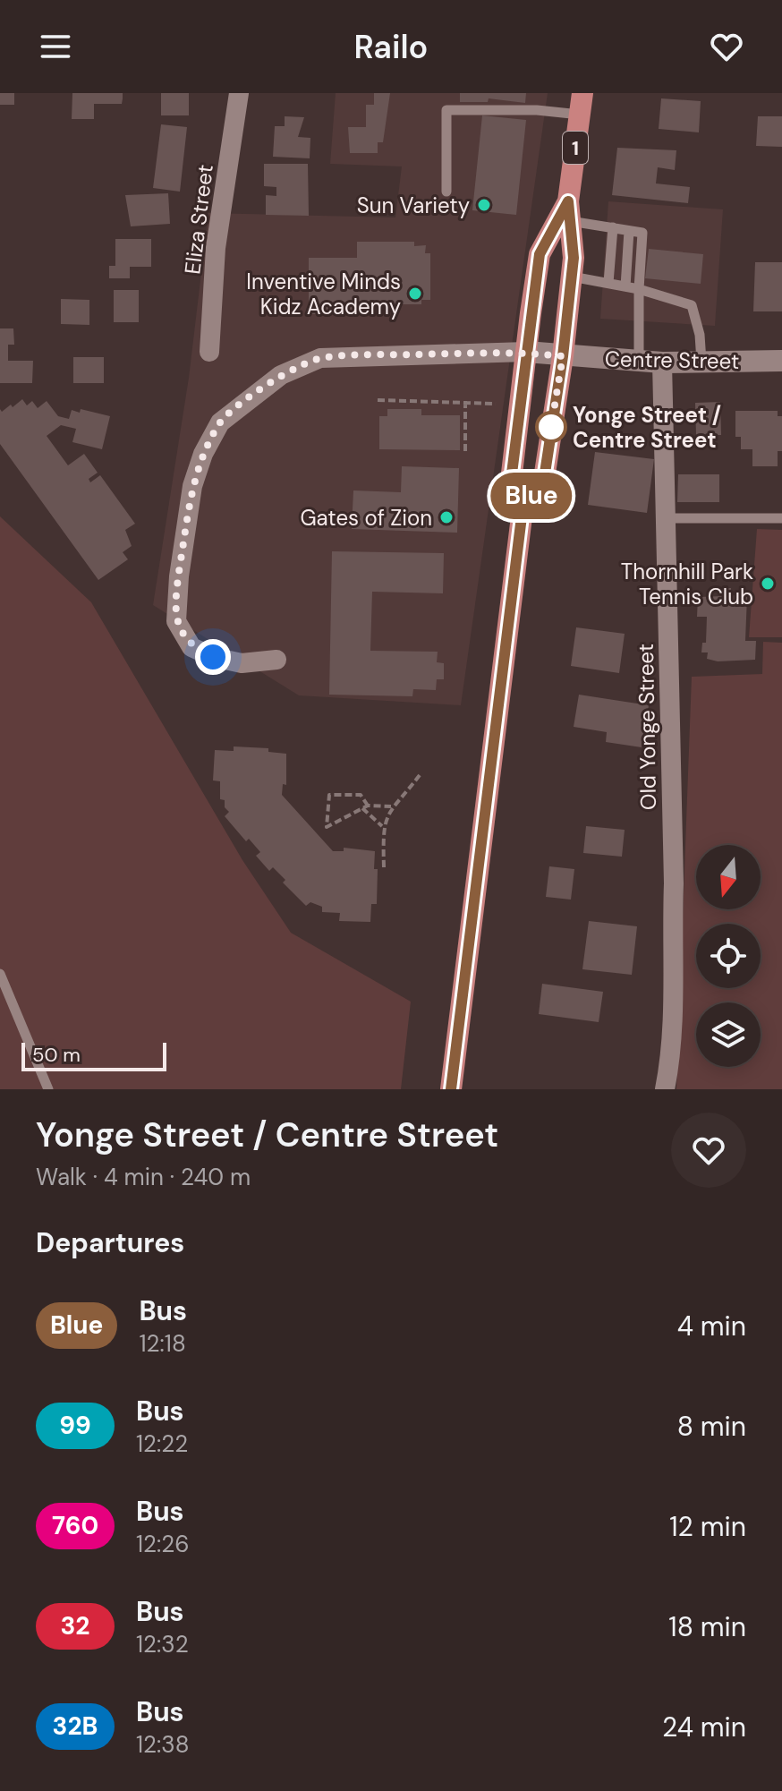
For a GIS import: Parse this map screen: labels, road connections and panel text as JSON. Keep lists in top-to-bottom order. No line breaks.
{"streets":{"main road":["1","Centre Street"],"street":["Eliza Street","Old Yonge Street"]},"crossings":[["1","Centre Street"],["Centre Street","Old Yonge Street"]],"places":["Sun Variety","Inventive Minds Kidz Academy","Yonge Street / Centre Street","Gates of Zion","Thornhill Park Tennis Club"],"lines":["bus line Blue"],"scale_bar":"50 m","north":"bottom","page":{"header":"Railo","on_map":"Blue","scale":"50 m","heading":[["Yonge Street / Centre Street","Walk · 4 min · 240 m"],"Departures"],"list":[{"mark":"Blue","name":"Bus","note":"12:18","value":"4 min"},{"mark":"99","name":"Bus","note":"12:22","value":"8 min"},{"mark":"760","name":"Bus","note":"12:26","value":"12 min"},{"mark":"32","name":"Bus","note":"12:32","value":"18 min"},{"mark":"32B","name":"Bus","note":"12:38","value":"24 min"}]}}
